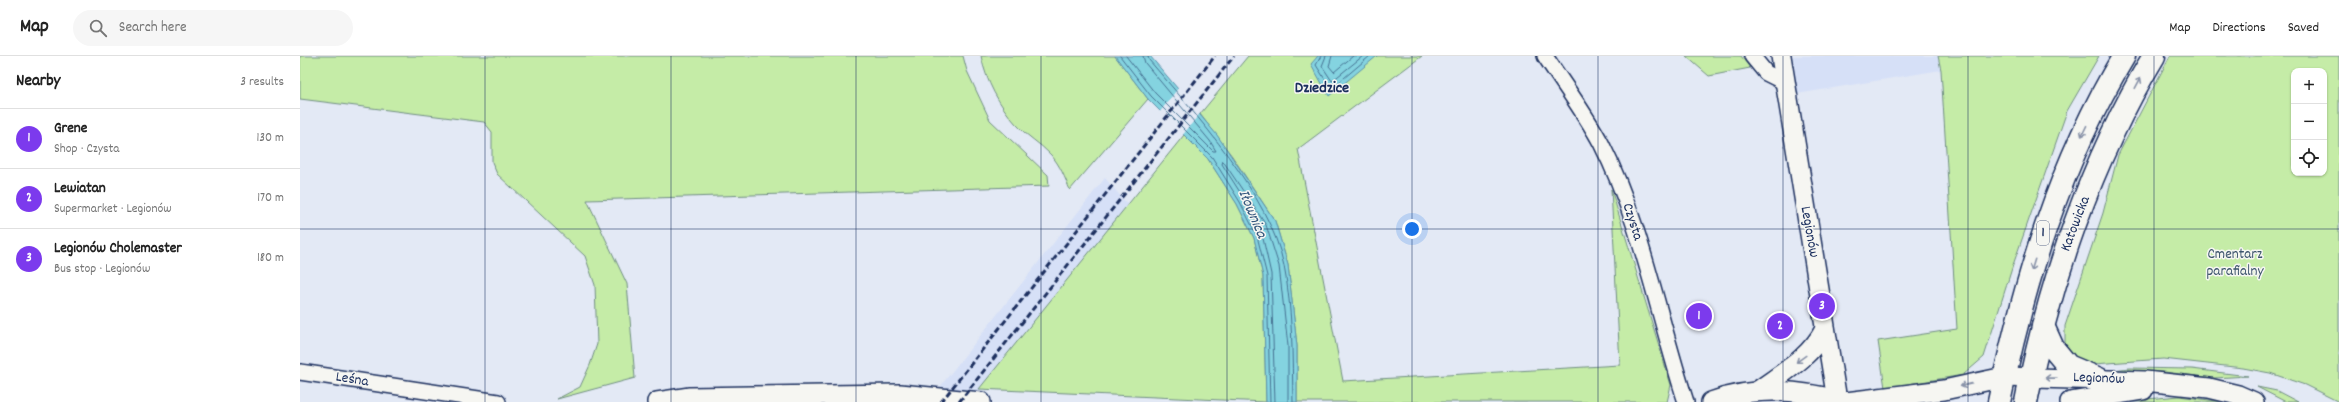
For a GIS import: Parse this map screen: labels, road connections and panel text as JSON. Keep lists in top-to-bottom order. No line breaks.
{"streets":{"main road":["Katowicka","1"],"street":["Czysta","Legionów","Leśna"]},"crossings":[["Katowicka","Legionów"]],"districts":["Dziedzice"],"water":["Iłownica"],"parks":["Cmentarz parafialny"],"page":{"header":"Map","search":"Search here","nav":["Map","Directions","Saved"],"heading":["Nearby","3 results"],"map_buttons":["+","−"],"list":[{"mark":"1","name":"Grene","note":"Shop · Czysta","value":"130 m"},{"mark":"2","name":"Lewiatan","note":"Supermarket · Legionów","value":"170 m"},{"mark":"3","name":"Legionów Cholemaster","note":"Bus stop · Legionów","value":"180 m"}],"pins":["3","1","2"]}}
